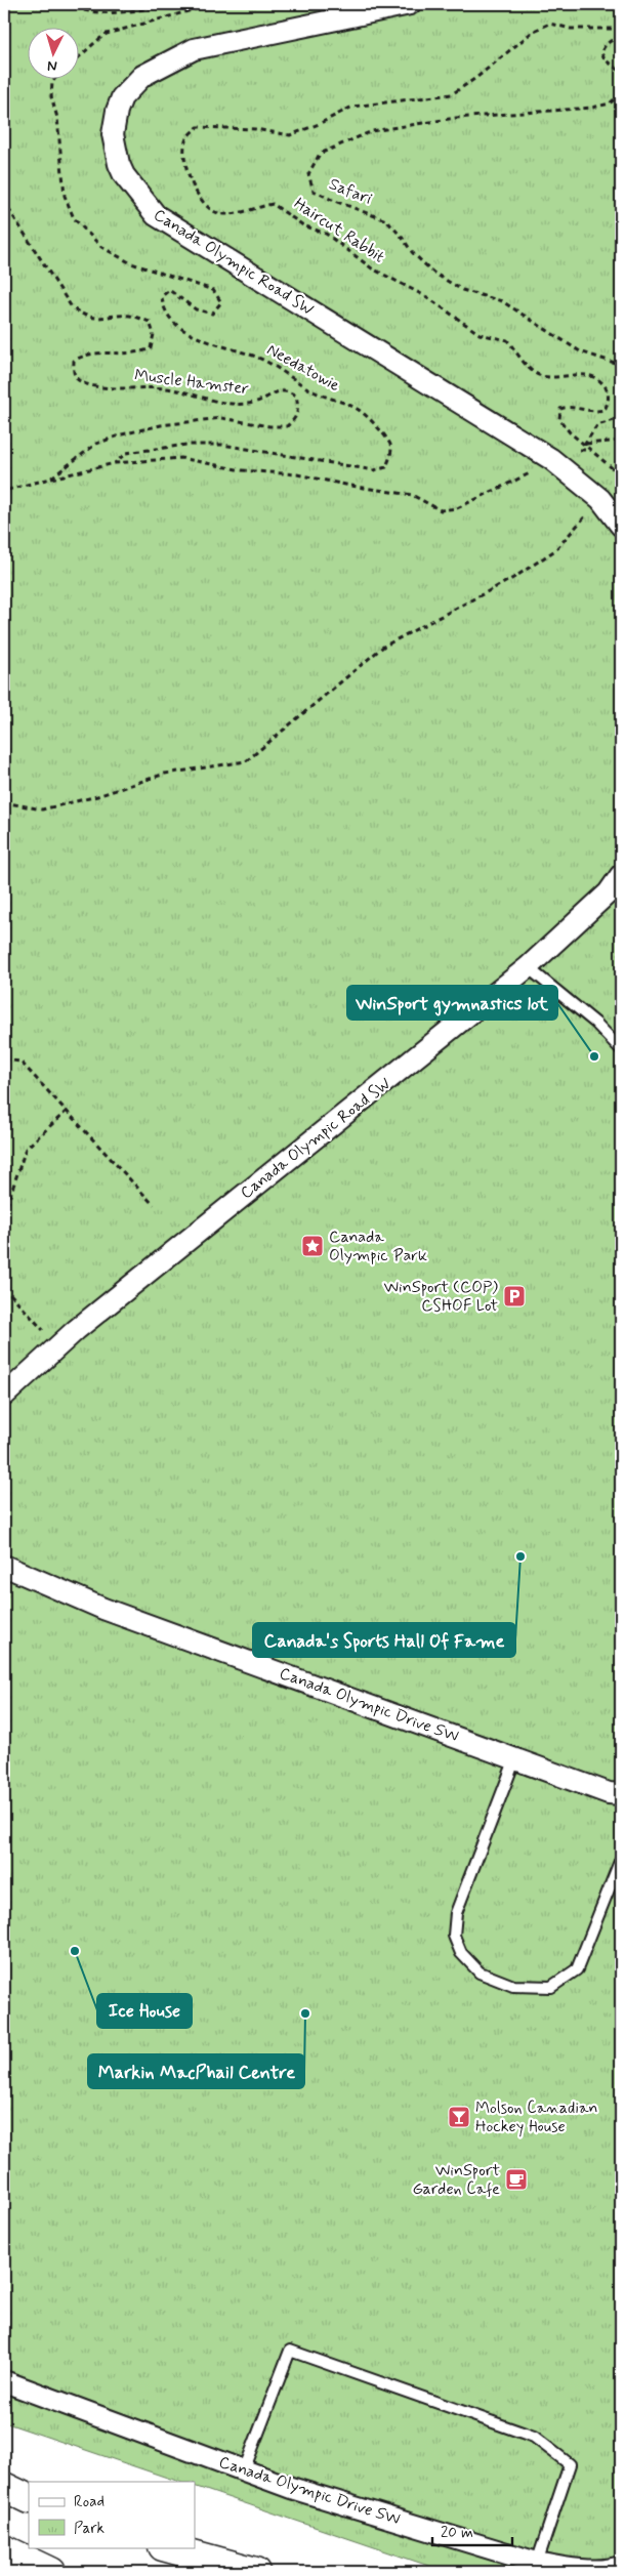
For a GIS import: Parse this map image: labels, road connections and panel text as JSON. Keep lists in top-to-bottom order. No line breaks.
{"streets":{"street":["Canada Olympic Road SW","Canada Olympic Drive SW"],"path":["Safari","Haircut Rabbit","Needatowie","Muscle Hamster"]},"places":{"other":["WinSport gymnastics lot","Canada's Sports Hall Of Fame","Ice House","Markin MacPhail Centre"],"place":["Canada Olympic Park"],"parking":["WinSport (COP) CSHOF Lot"],"bar":["Molson Canadian Hockey House"],"cafe":["WinSport Garden Cafe"]},"legend":["Road","Park"],"scale_bar":"20 m","north":"bottom"}
